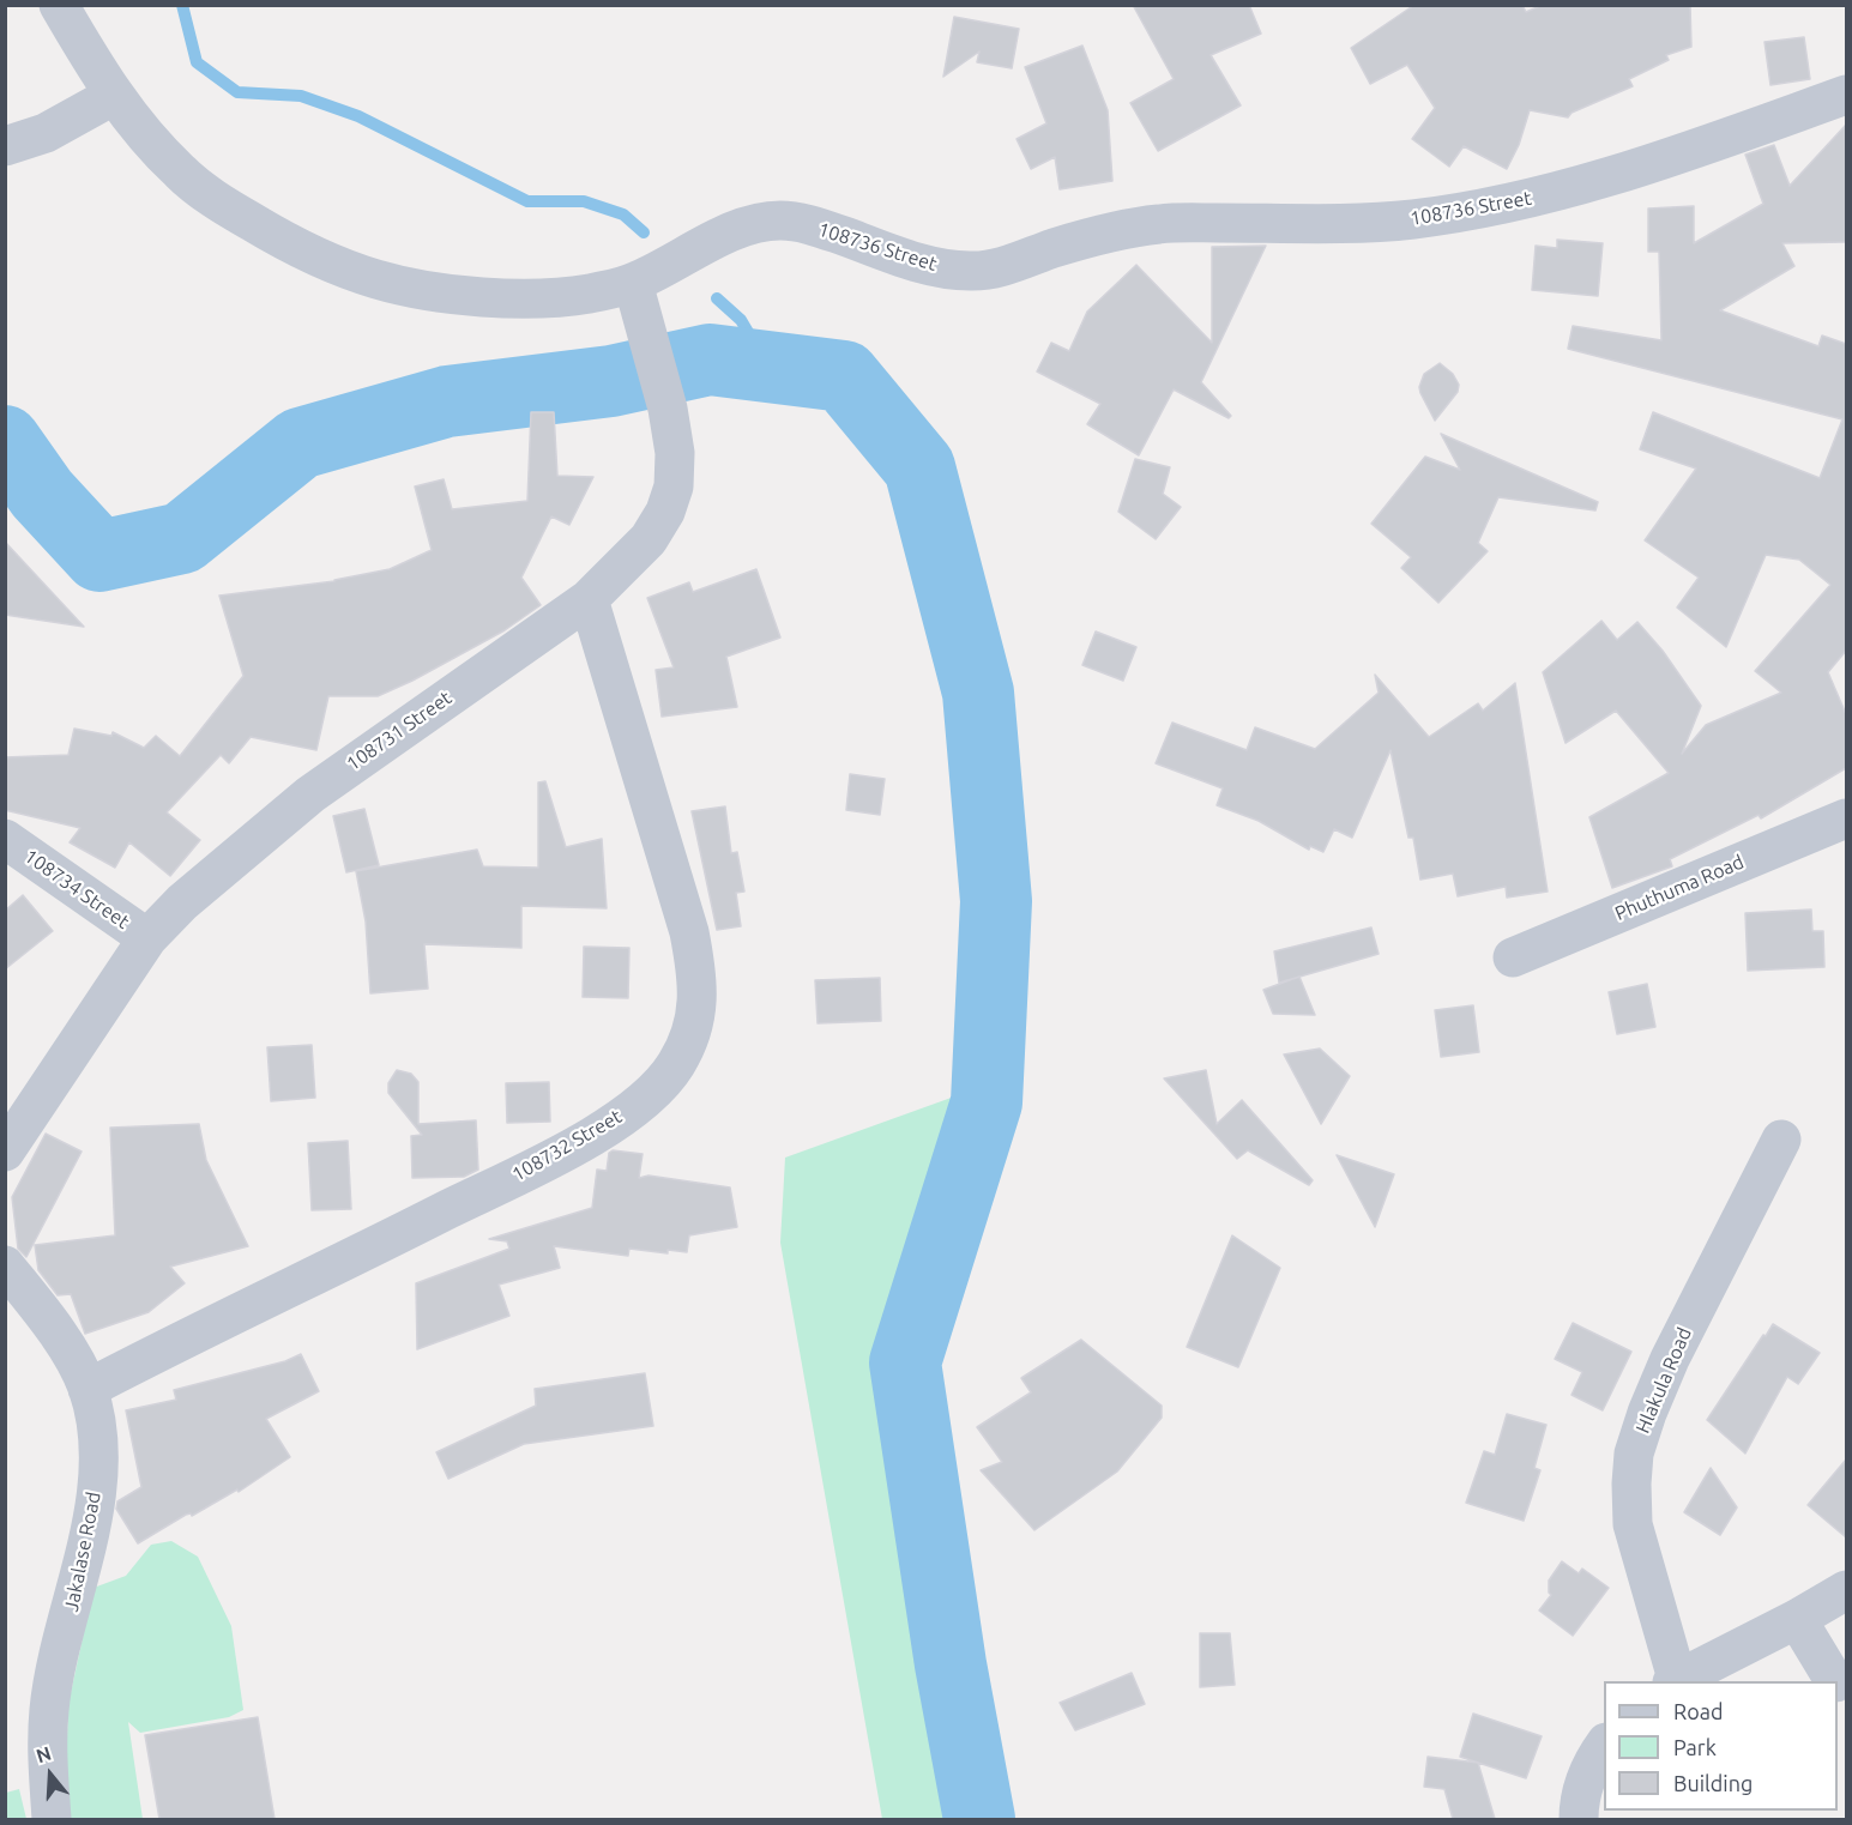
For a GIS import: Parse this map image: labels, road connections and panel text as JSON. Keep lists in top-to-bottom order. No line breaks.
{"streets":{"street":["108736 Street","108731 Street","Phuthuma Road","108734 Street","108732 Street","Hlakula Road","Jakalase Road"]},"crossings":[["108736 Street","108731 Street"],["108731 Street","108734 Street"],["108731 Street","108732 Street"],["108732 Street","Jakalase Road"]],"legend":["Road","Park","Building"],"north":"top"}
